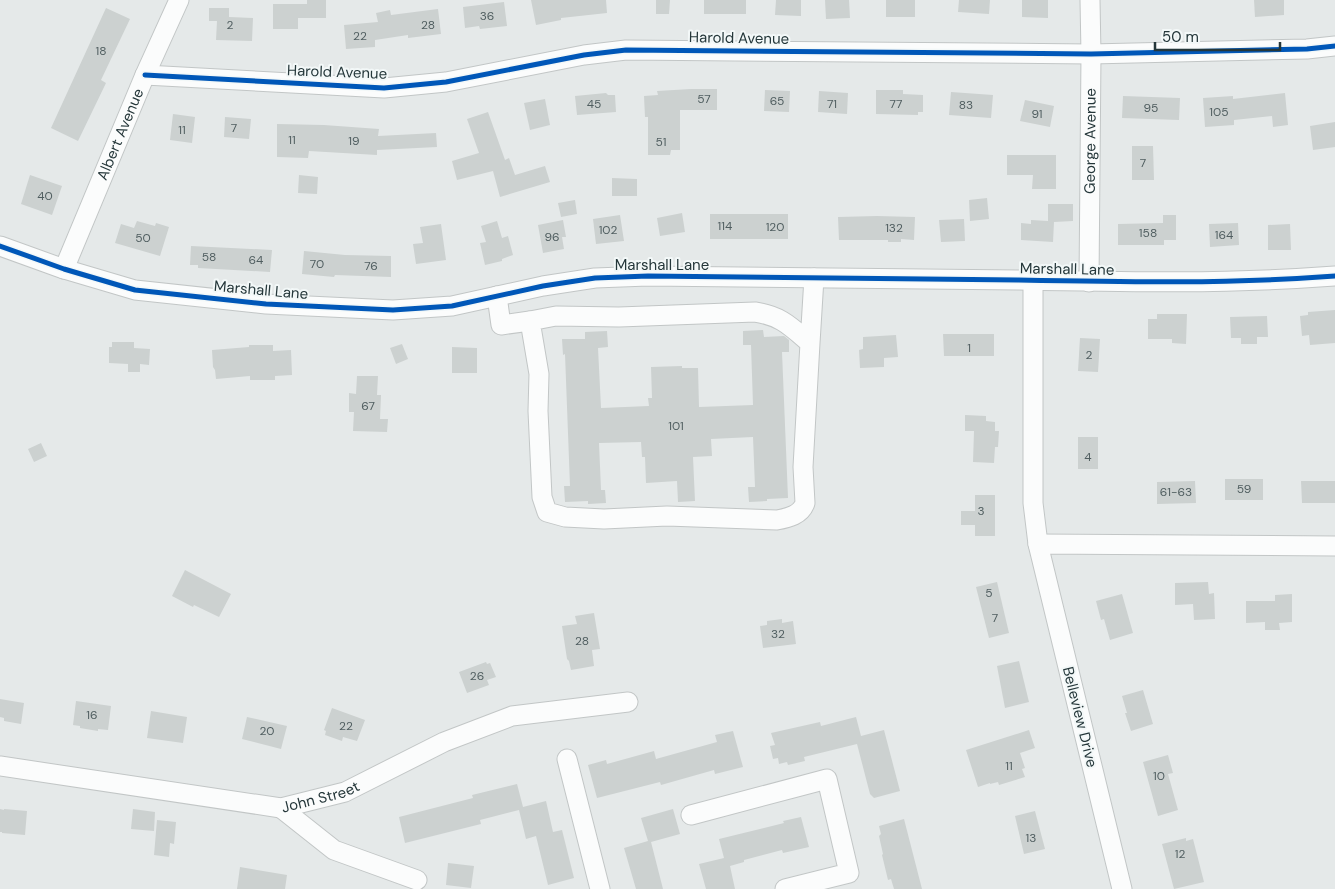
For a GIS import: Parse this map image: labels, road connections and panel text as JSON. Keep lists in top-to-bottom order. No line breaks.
{"streets":{"street":["Harold Avenue","Albert Avenue","George Avenue","Marshall Lane","Belleview Drive","John Street"]},"crossings":[["Harold Avenue","Albert Avenue"],["Harold Avenue","George Avenue"],["Albert Avenue","Marshall Lane"],["George Avenue","Marshall Lane"],["Marshall Lane","Belleview Drive"]],"house_numbers":["36","2","28","22","18","57","65","45","71","77","83","95","105","91","7","11","11","19","51","7","40","114","120","132","102","158","164","96","50","58","64","70","76","1","2","67","101","4","59","61-63","3","5","7","32","28","26","16","22","20","11","10","13","12"],"scale_bar":"50 m"}
